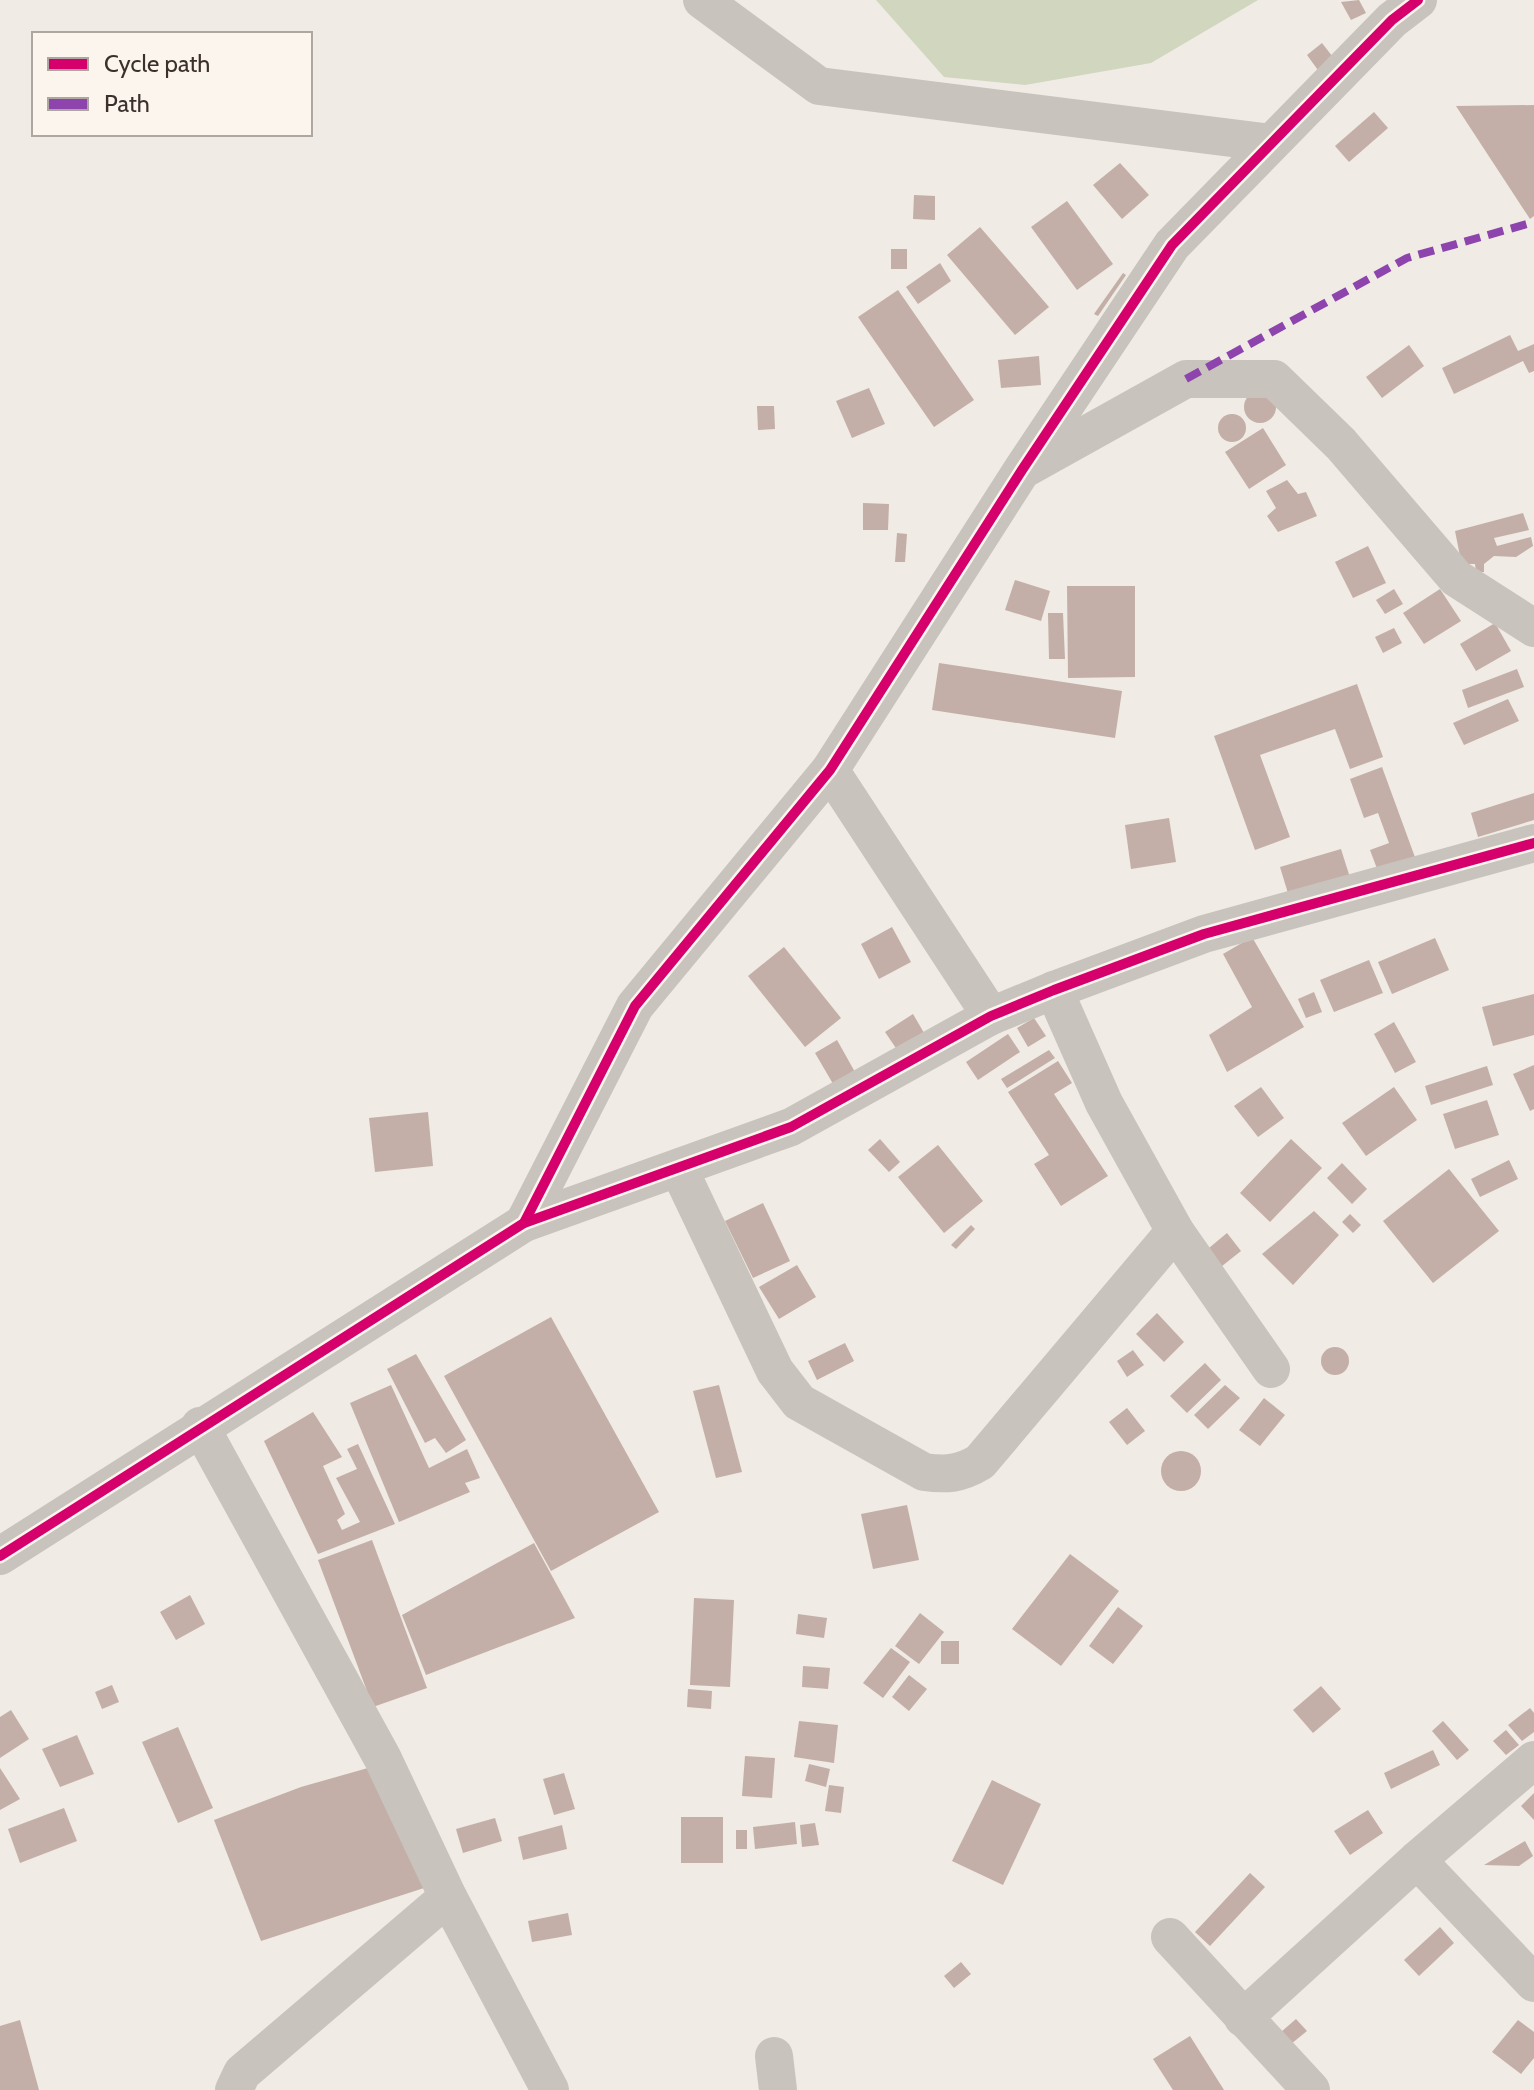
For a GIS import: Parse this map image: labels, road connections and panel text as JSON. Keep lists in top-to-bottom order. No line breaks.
{"legend":["Cycle path","Path"]}
